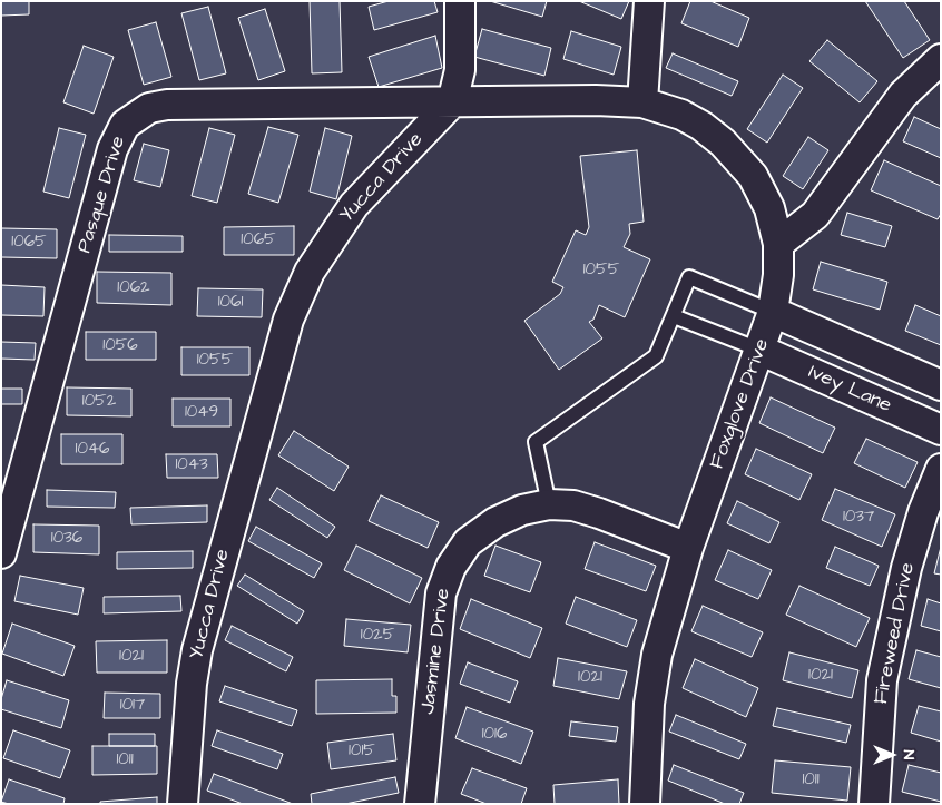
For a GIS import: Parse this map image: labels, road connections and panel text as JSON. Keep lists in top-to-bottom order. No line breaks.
{"streets":{"street":["Yucca Drive","Pasque Drive","Ivey Lane","Foxglove Drive","Fireweed Drive","Jasmine Drive"]},"crossings":[["Yucca Drive","Pasque Drive"],["Ivey Lane","Foxglove Drive"],["Foxglove Drive","Jasmine Drive"]],"house_numbers":["1065","1065","1055","1062","1061","1056","1055","1052","1049","1046","1043","1037","1036","1025","1021","1021","1021","1017","1016","1015","1011","1011"],"north":"right"}
